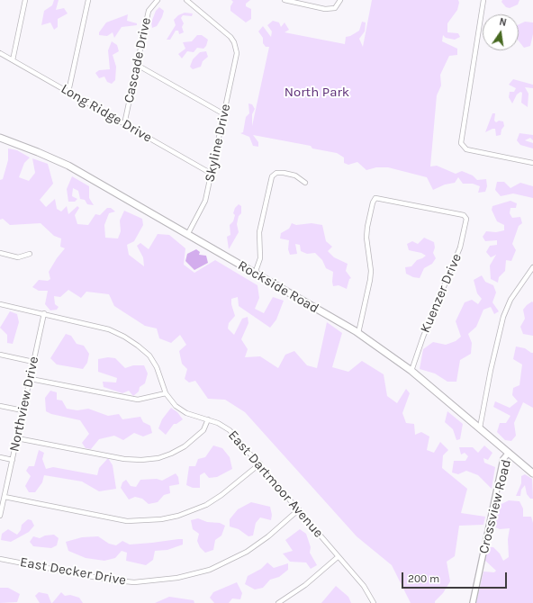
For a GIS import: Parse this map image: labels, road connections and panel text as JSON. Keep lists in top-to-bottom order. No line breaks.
{"streets":{"main road":["Rockside Road"],"street":["Cascade Drive","Long Ridge Drive","Skyline Drive","Kuenzer Drive","Northview Drive","East Dartmoor Avenue","Crossview Road","East Decker Drive"]},"crossings":[["Cascade Drive","Long Ridge Drive"],["Long Ridge Drive","Skyline Drive"],["Skyline Drive","Rockside Road"],["Rockside Road","Kuenzer Drive"],["Rockside Road","Crossview Road"],["Northview Drive","East Dartmoor Avenue"],["East Dartmoor Avenue","East Decker Drive"]],"parks":["North Park"],"scale_bar":"200 m","north":"top"}
